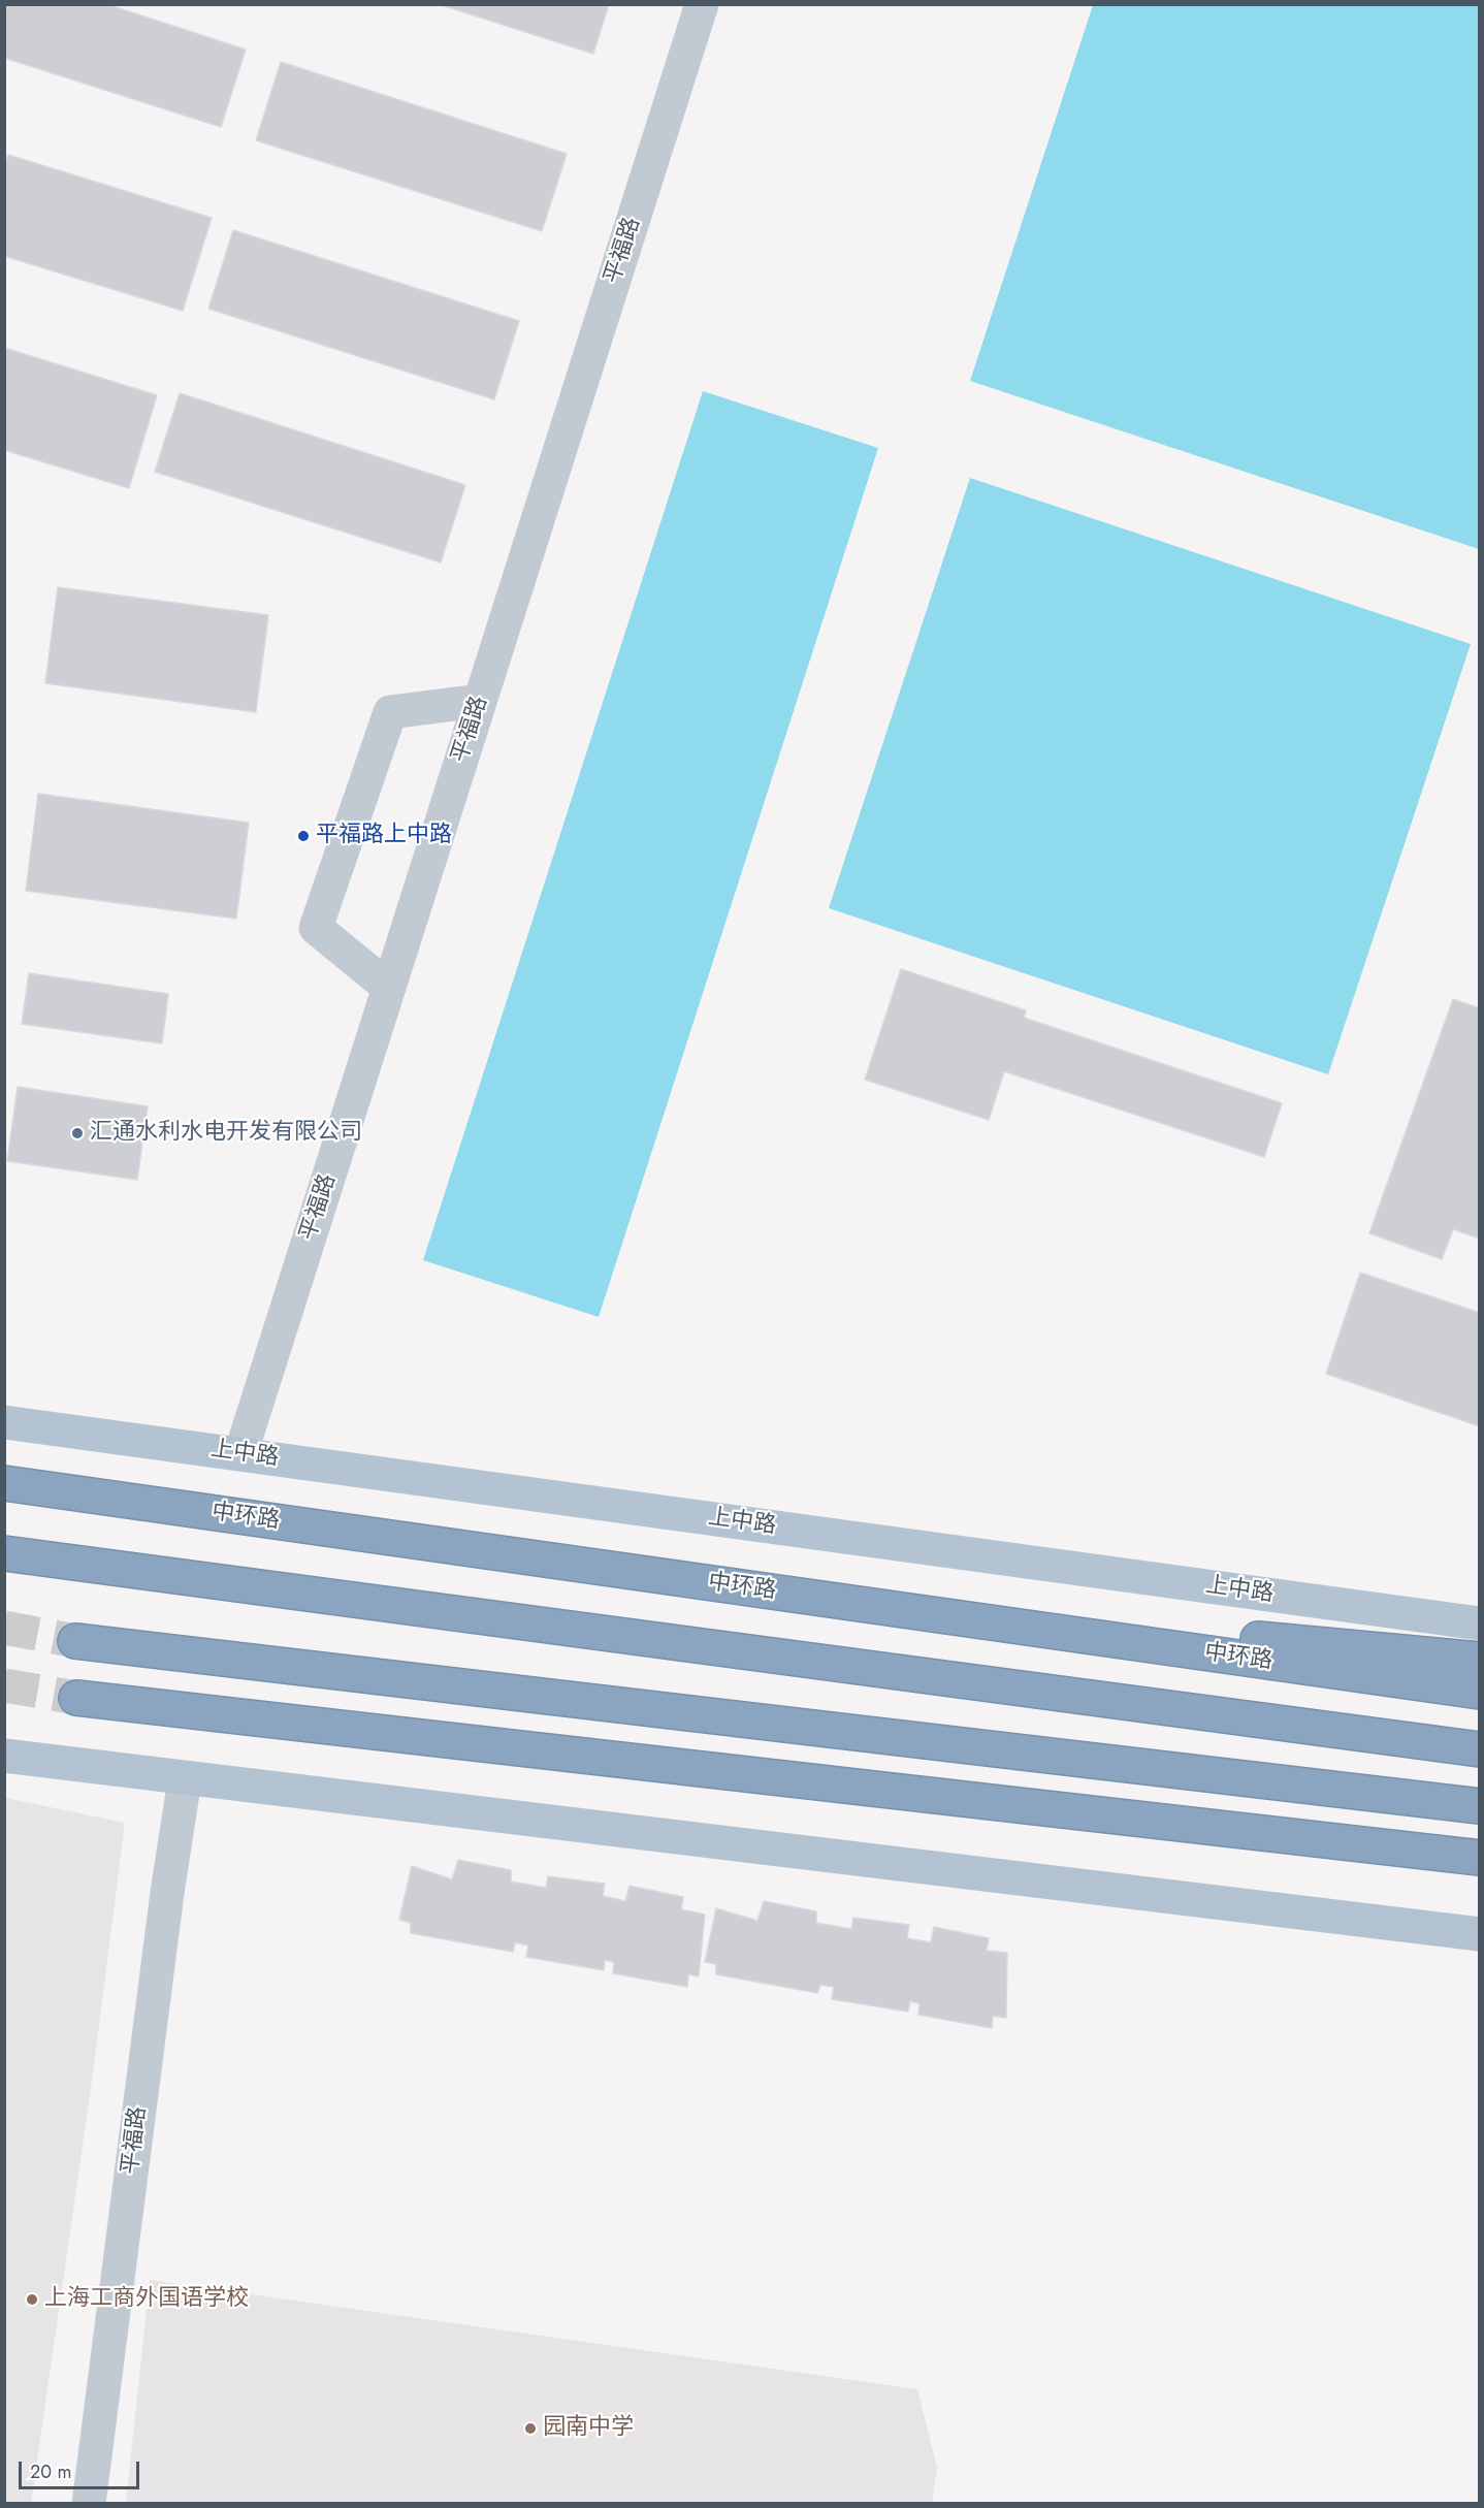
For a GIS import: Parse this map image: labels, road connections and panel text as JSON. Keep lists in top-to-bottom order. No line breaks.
{"streets":{"highway":["中环路"],"main road":["上中路"],"street":["平福路"]},"crossings":[["平福路","上中路"]],"places":["平福路上中路","汇通水利水电开发有限公司","上海工商外国语学校","园南中学"],"scale_bar":"20 m"}
